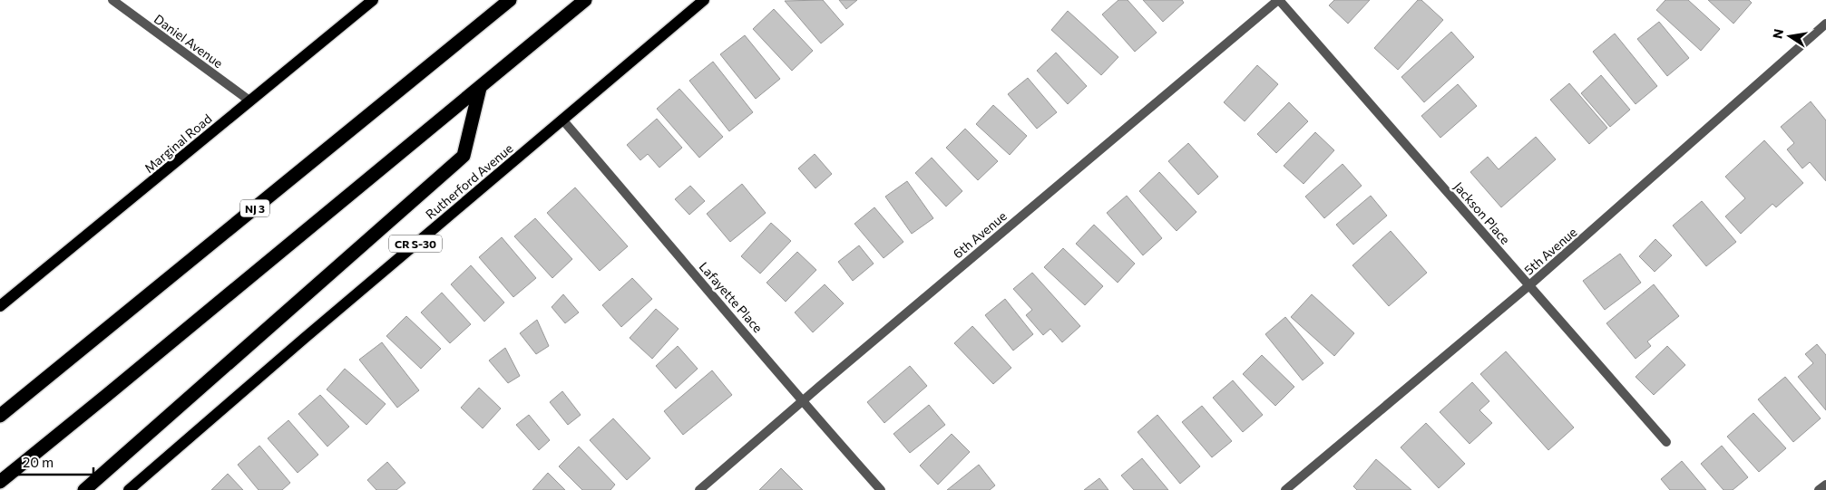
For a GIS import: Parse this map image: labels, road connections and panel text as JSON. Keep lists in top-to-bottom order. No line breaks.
{"streets":{"highway":["NJ 3"],"main road":["Marginal Road","Rutherford Avenue","CR S-30"],"street":["Daniel Avenue","Jackson Place","6th Avenue","5th Avenue","Lafayette Place"]},"crossings":[["Daniel Avenue","Marginal Road"],["Rutherford Avenue","Lafayette Place"],["Jackson Place","6th Avenue"],["Jackson Place","5th Avenue"],["6th Avenue","Lafayette Place"]],"scale_bar":"20 m","north":"left"}
